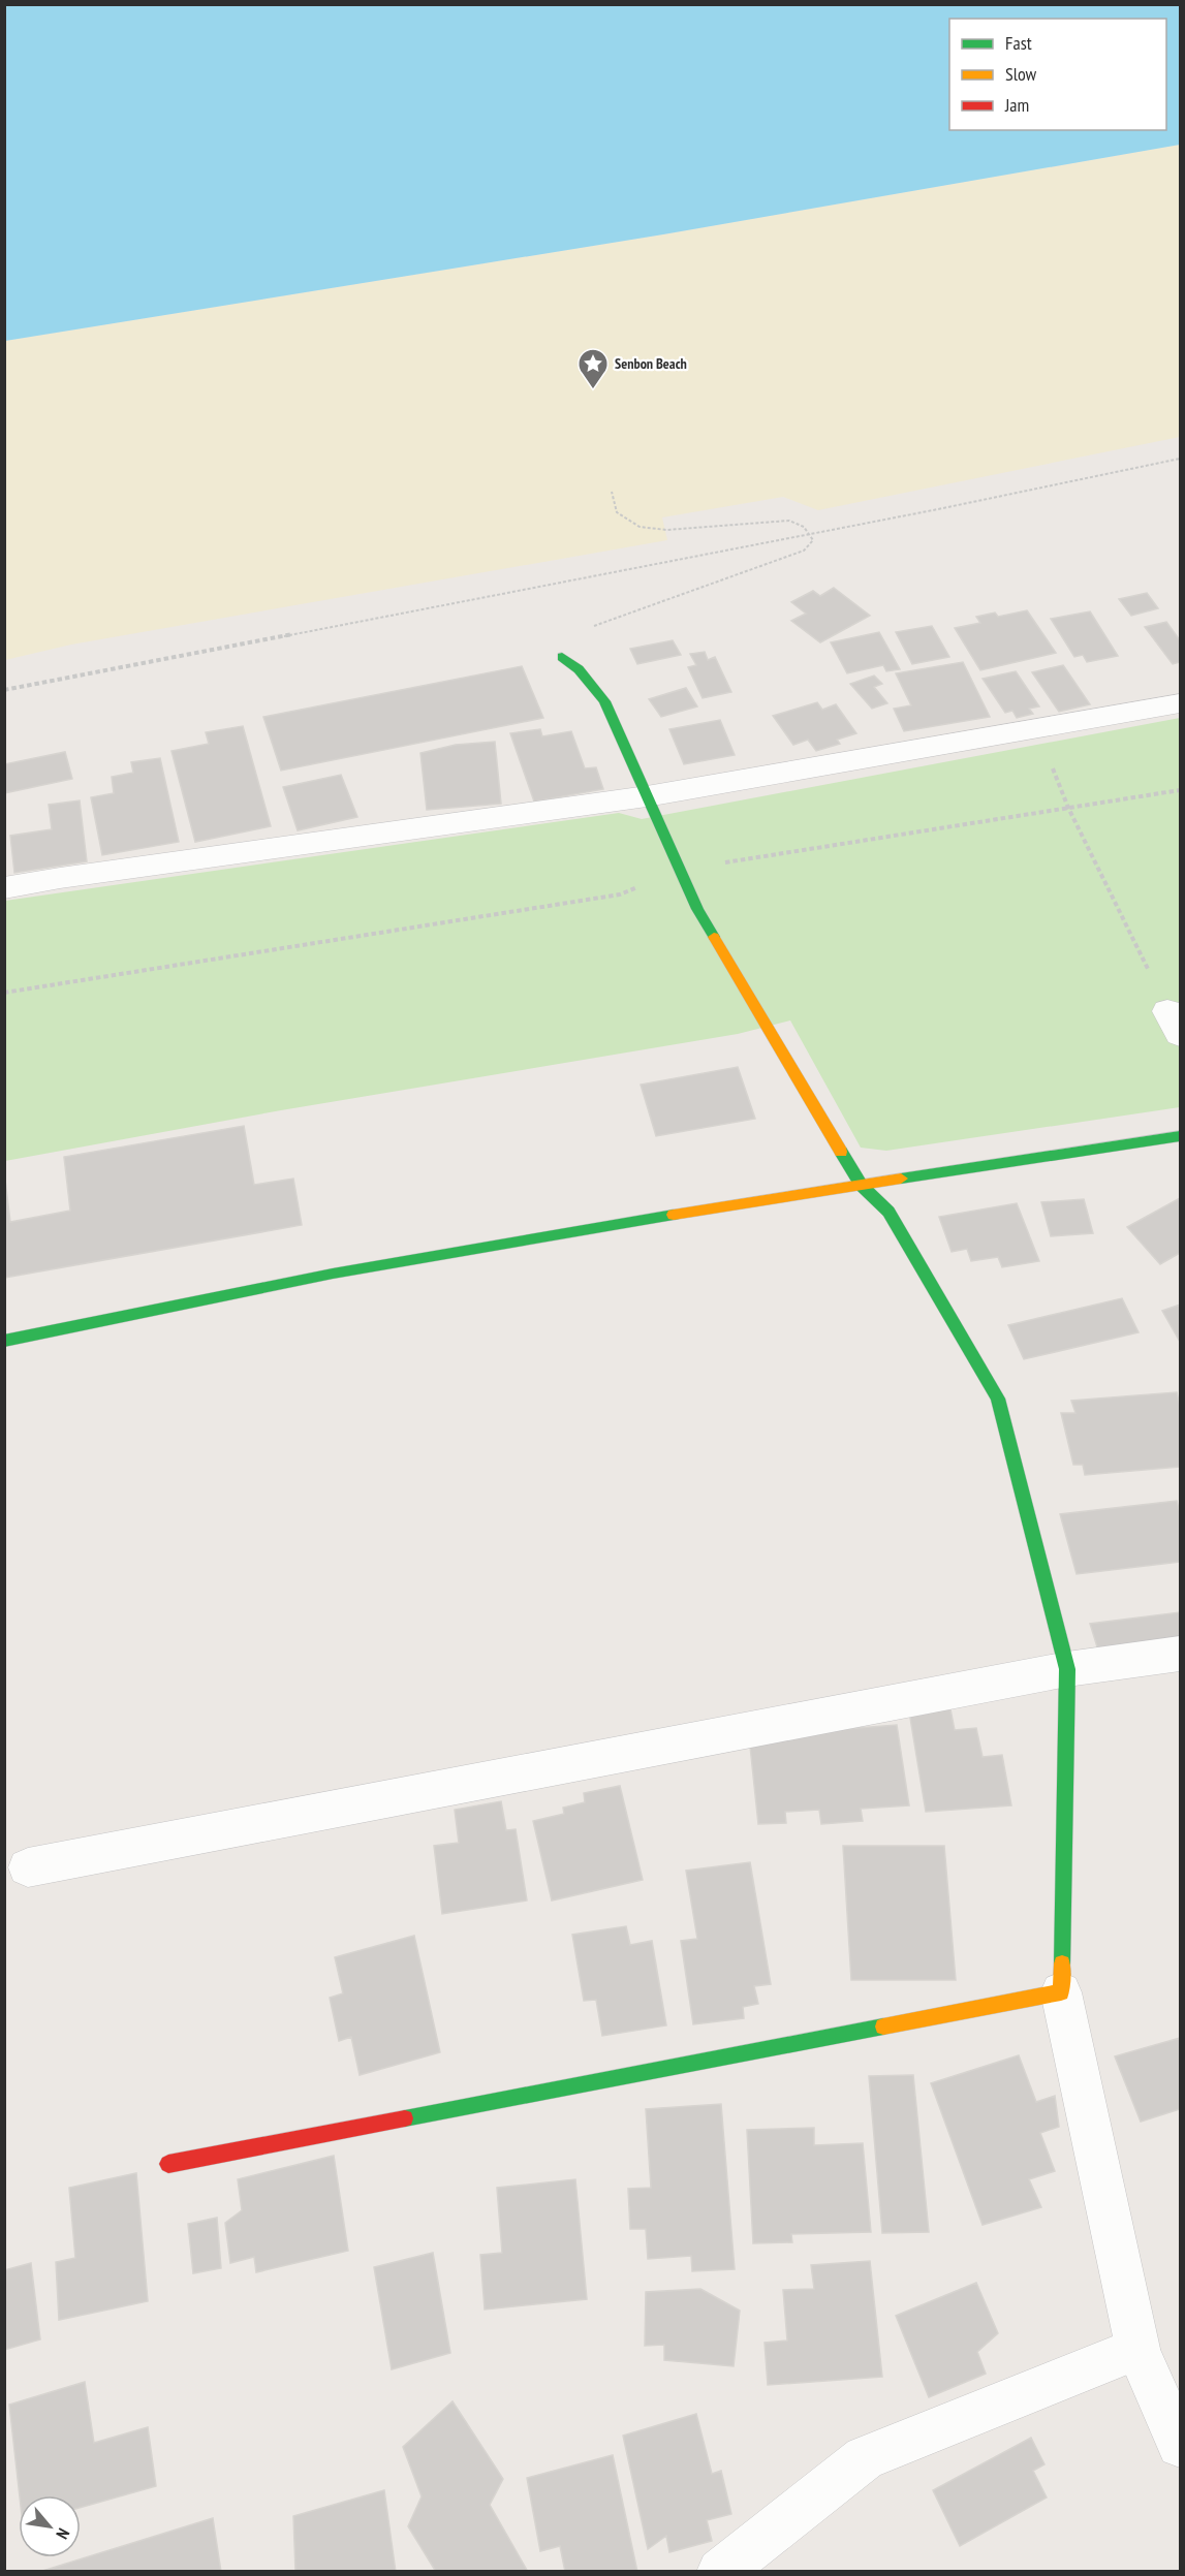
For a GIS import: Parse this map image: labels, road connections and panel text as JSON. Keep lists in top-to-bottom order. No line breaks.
{"places":{"place":["Senbon Beach"]},"legend":["Fast","Slow","Jam"],"north":"bottom right"}
